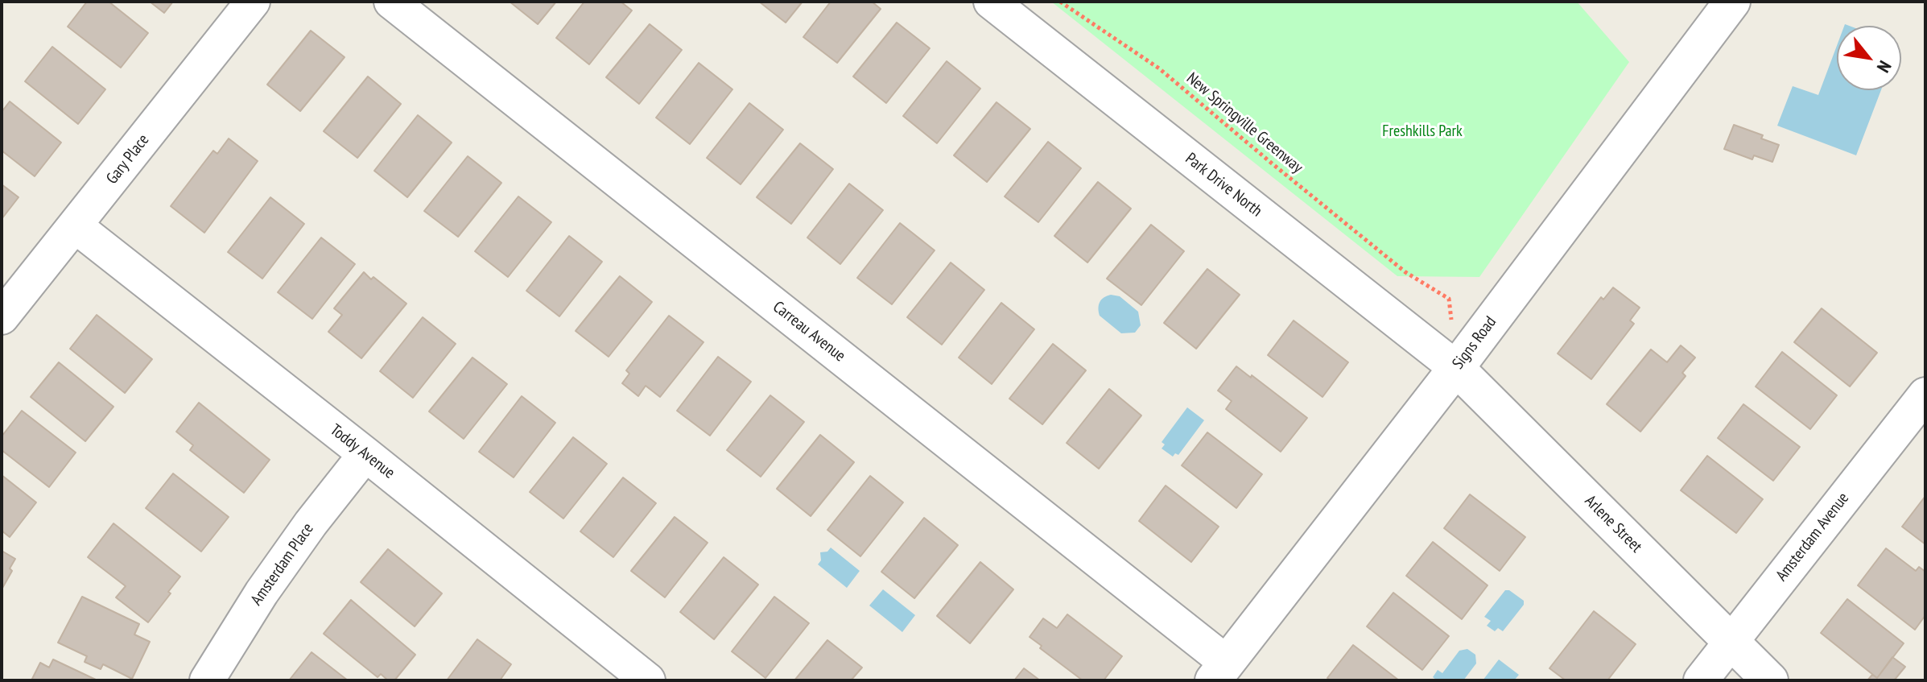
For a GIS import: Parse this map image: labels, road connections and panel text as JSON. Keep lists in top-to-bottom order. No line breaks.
{"streets":{"street":["Gary Place","Park Drive North","Carreau Avenue","Signs Road","Toddy Avenue","Arlene Street","Amsterdam Avenue","Amsterdam Place"],"path":["New Springville Greenway"]},"crossings":[["Gary Place","Toddy Avenue"],["Park Drive North","Signs Road"],["Park Drive North","Arlene Street"],["Carreau Avenue","Signs Road"],["Signs Road","Arlene Street"],["Toddy Avenue","Amsterdam Place"],["Arlene Street","Amsterdam Avenue"]],"parks":["Freshkills Park"],"north":"bottom right"}
